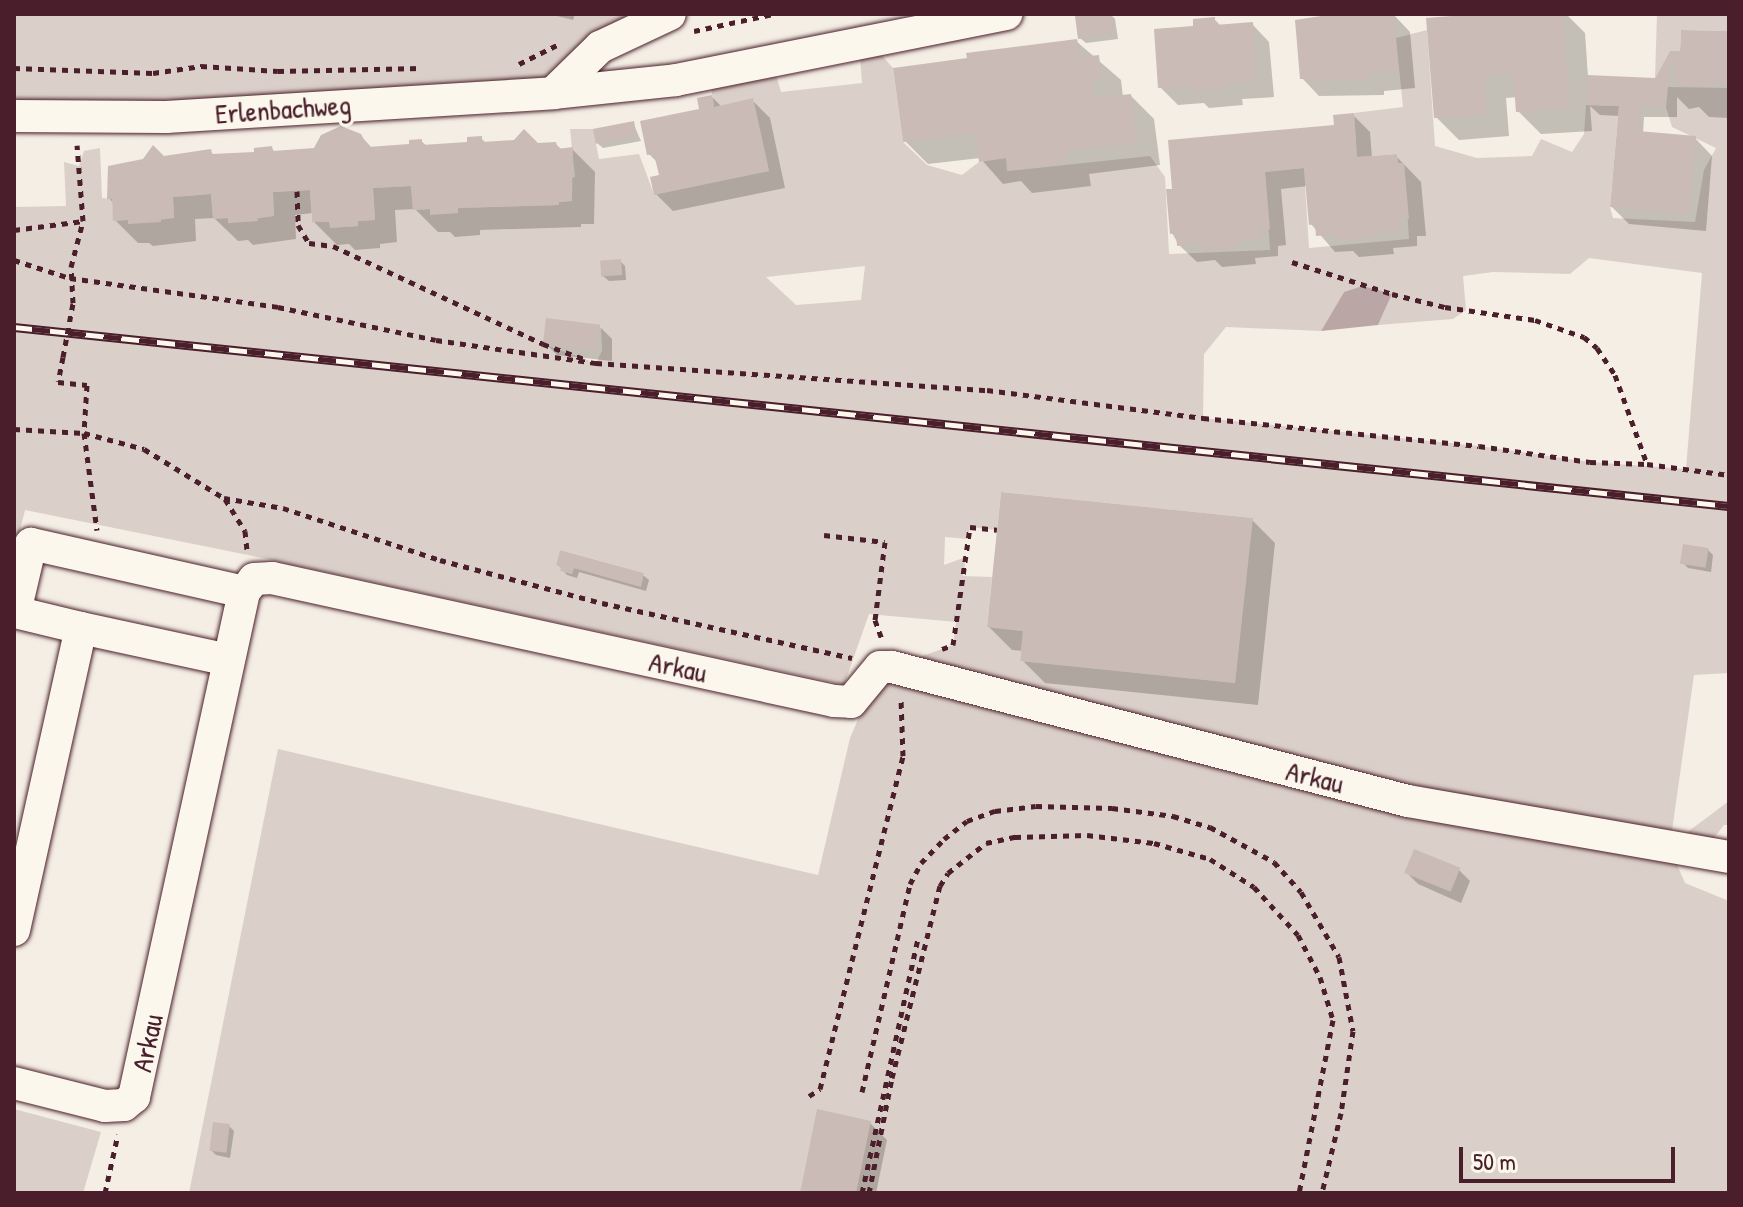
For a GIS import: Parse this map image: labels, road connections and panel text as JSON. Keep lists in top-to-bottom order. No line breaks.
{"streets":{"street":["Erlenbachweg","Arkau"]},"scale_bar":"50 m"}
